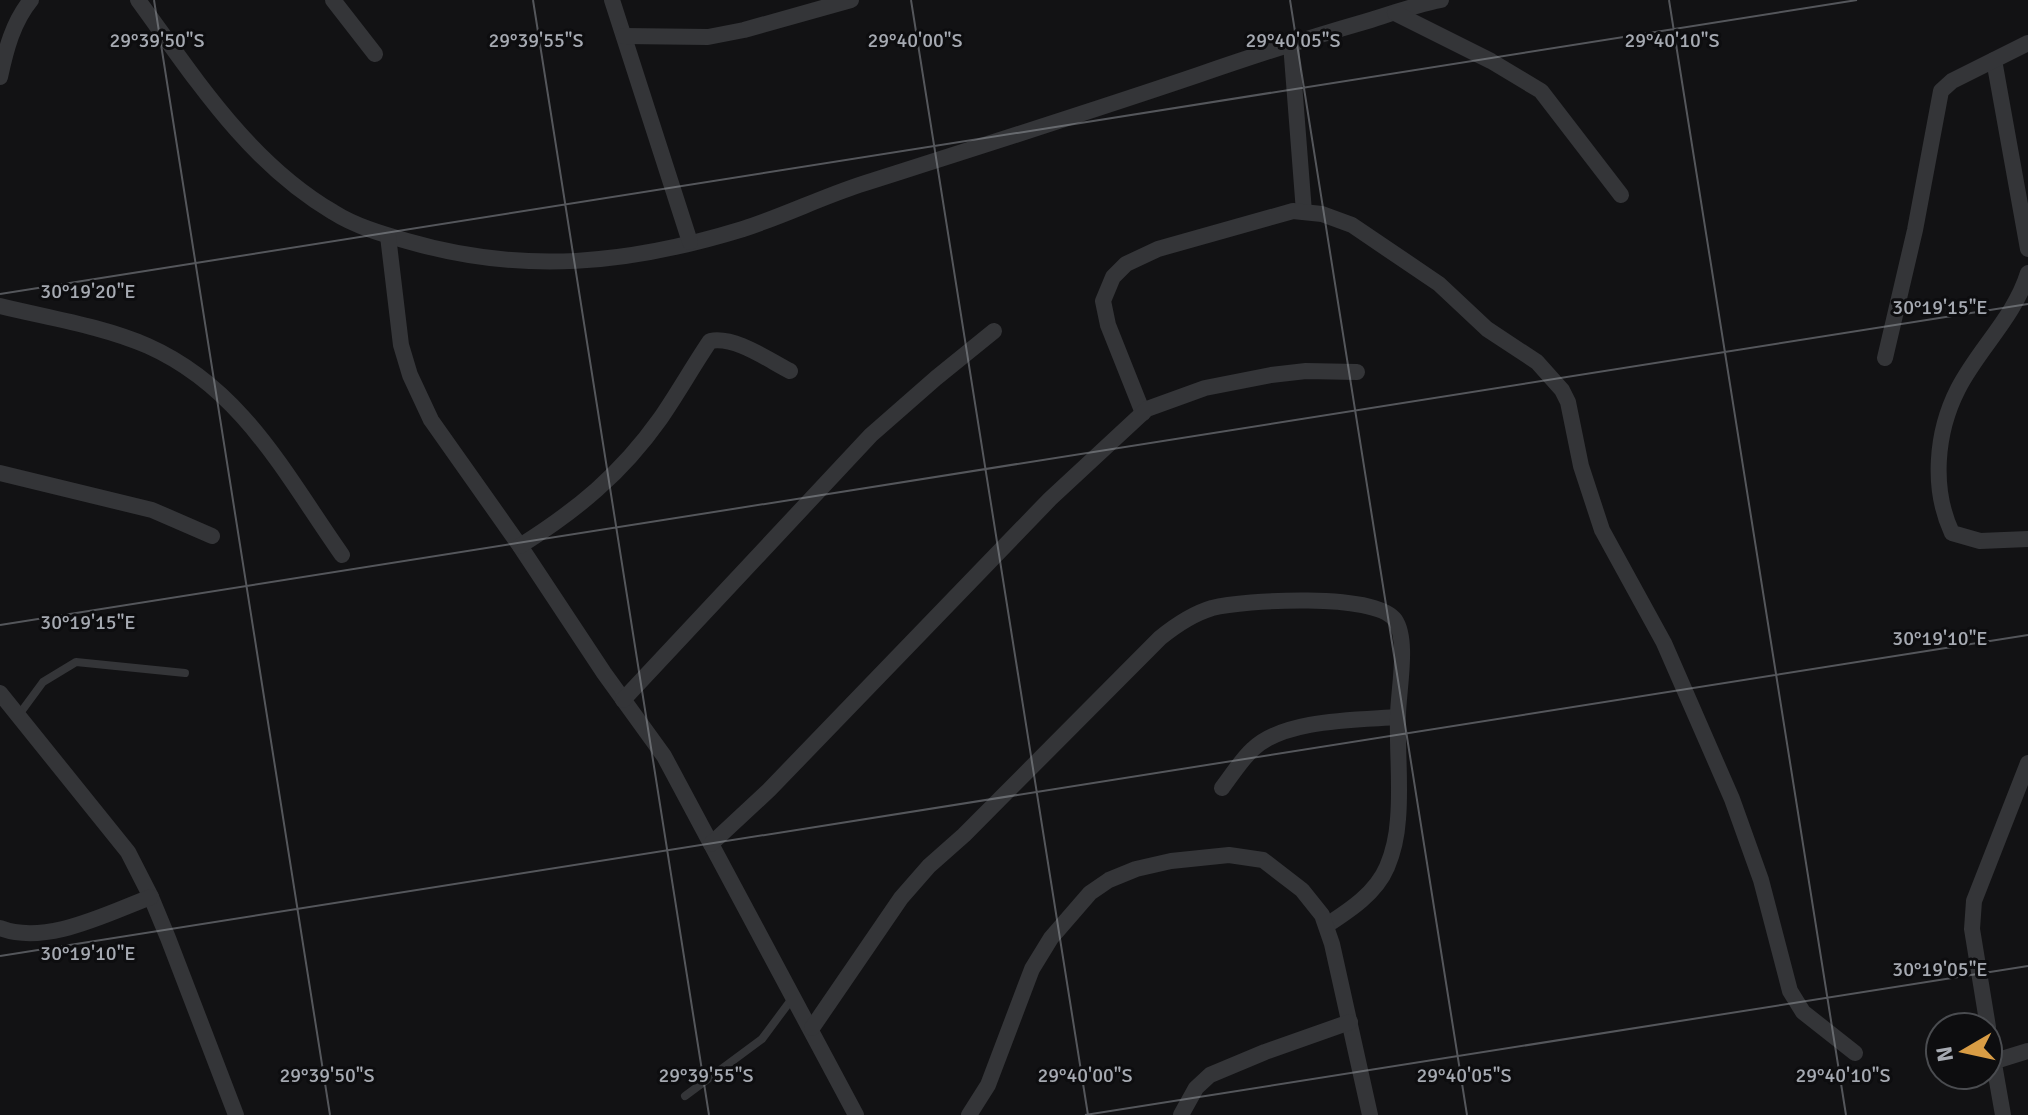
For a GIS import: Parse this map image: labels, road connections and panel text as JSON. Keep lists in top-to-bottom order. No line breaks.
{"north":"left","coordinates":["29°39'50\"S","29°39'55\"S","29°40'00\"S","29°40'05\"S","29°40'10\"S","30°19'20\"E","30°19'15\"E","30°19'10\"E","30°19'05\"E"]}
